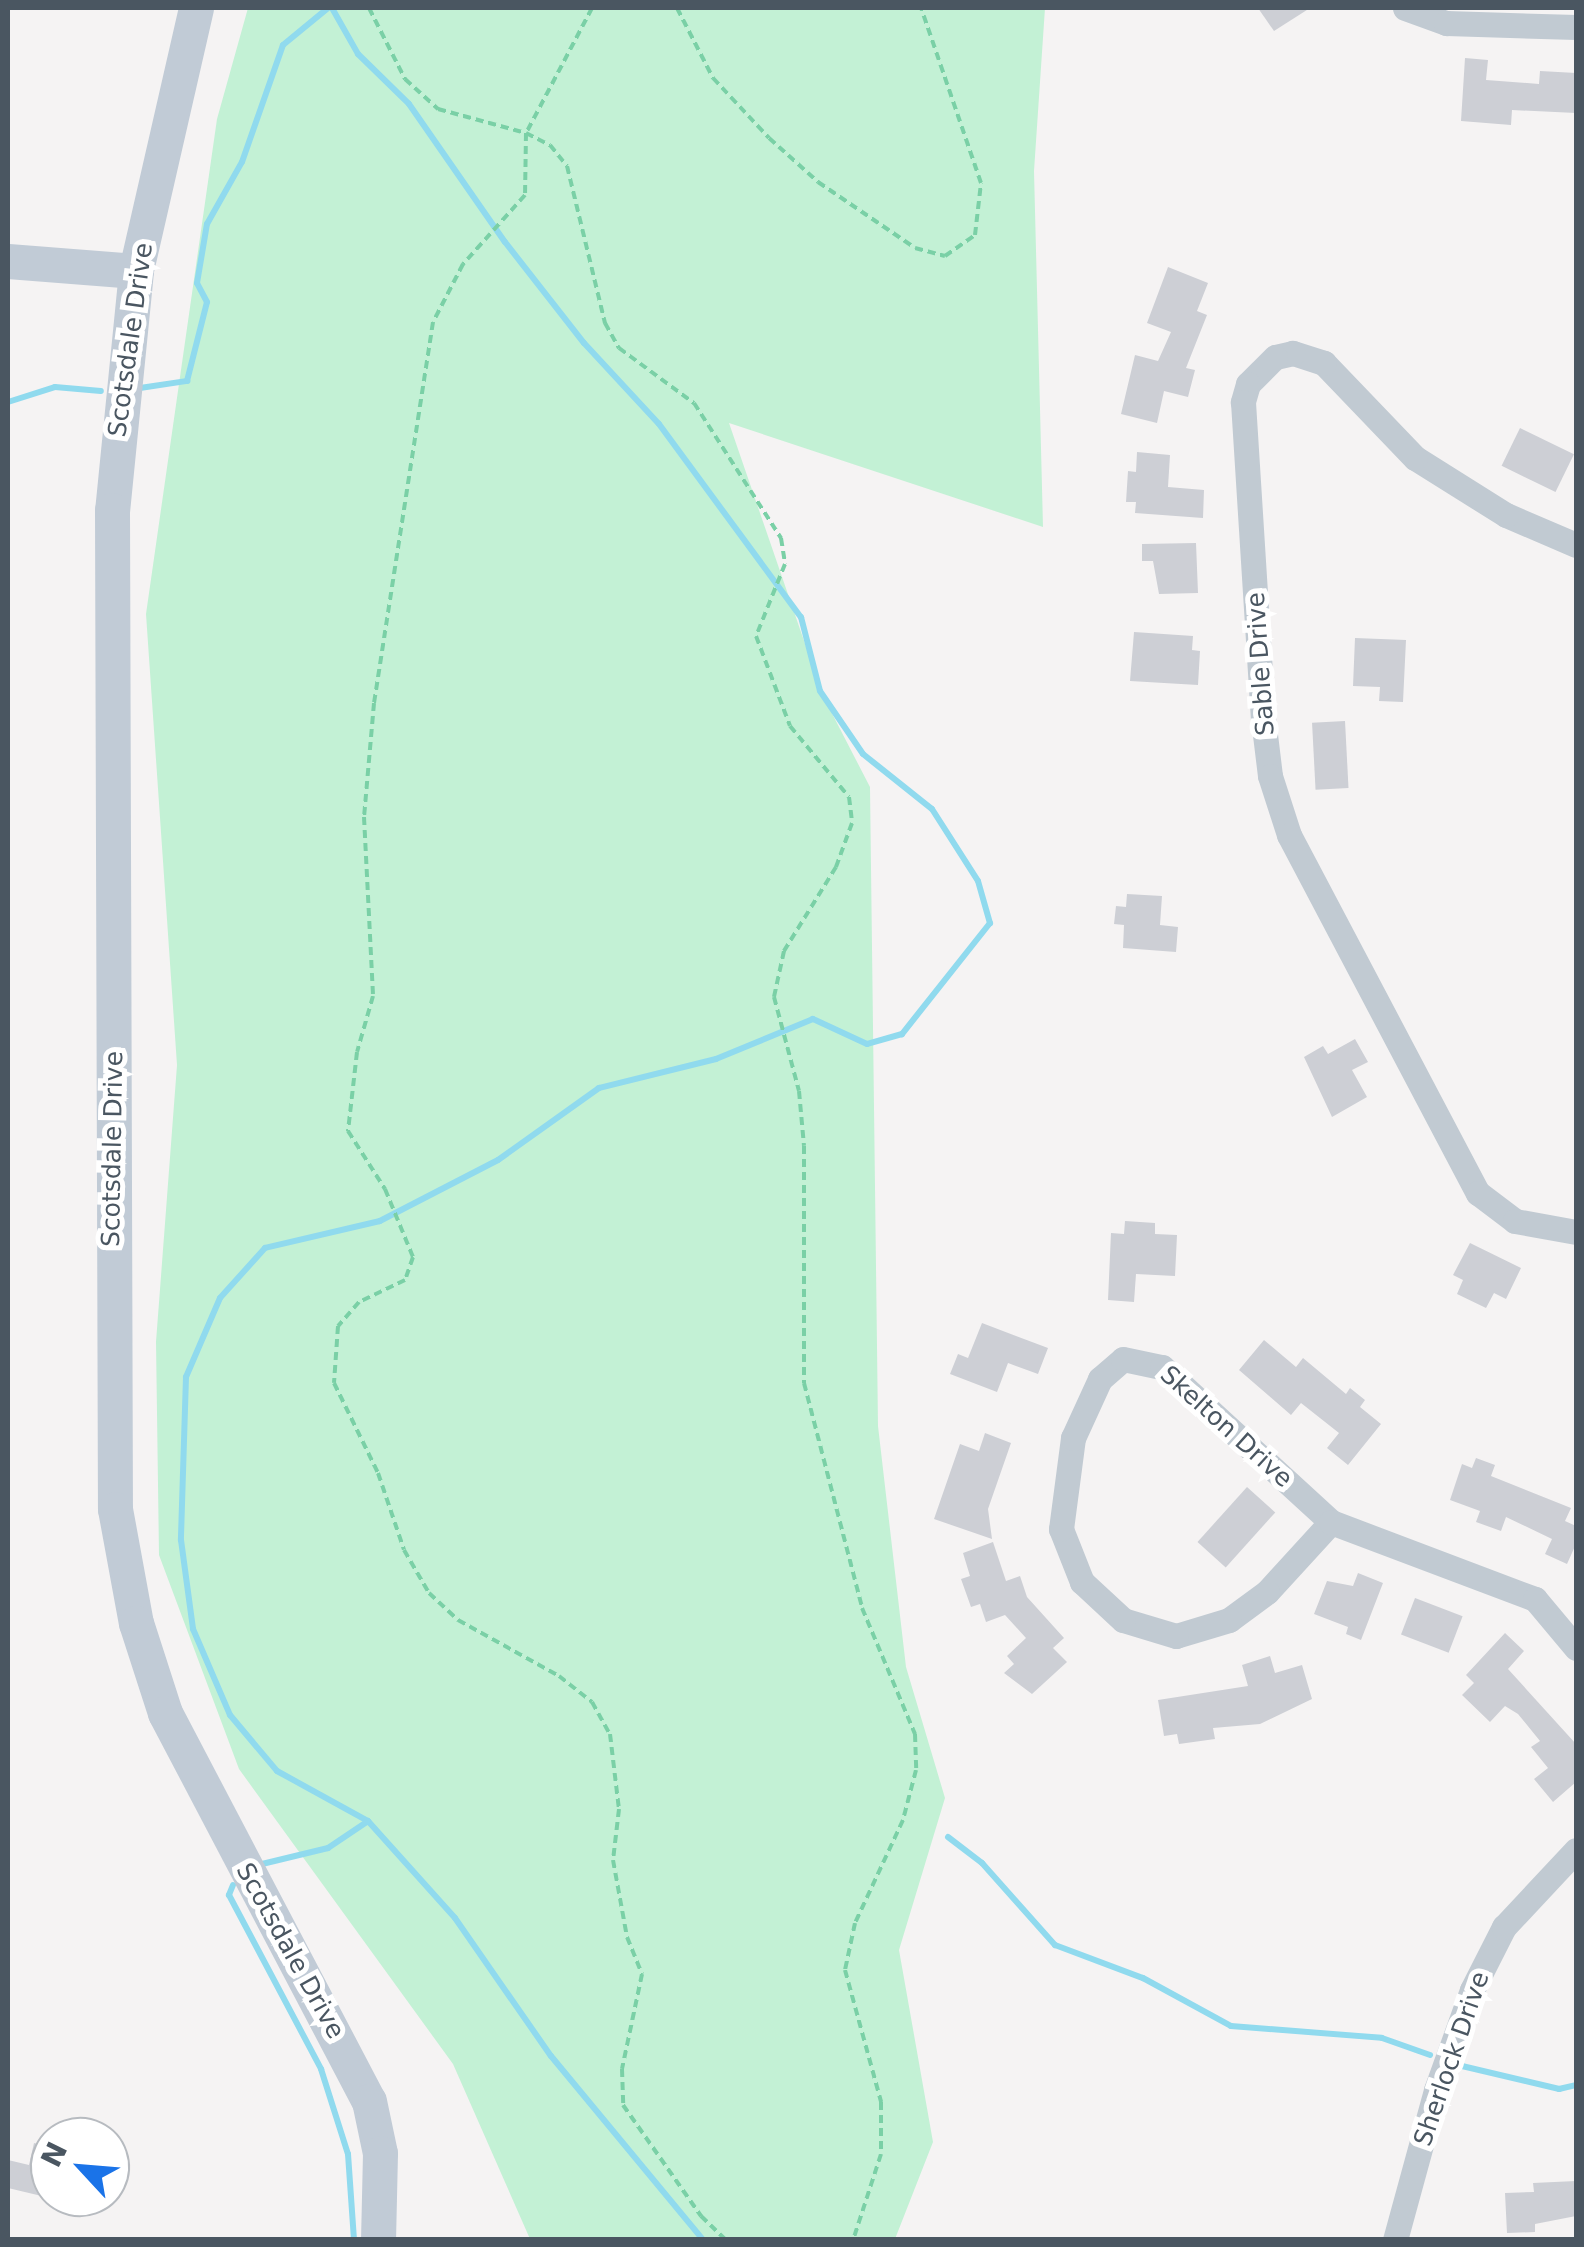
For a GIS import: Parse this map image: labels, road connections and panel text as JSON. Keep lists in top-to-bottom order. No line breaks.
{"streets":{"street":["Scotsdale Drive","Sable Drive","Skelton Drive","Sherlock Drive"]},"north":"top left"}
